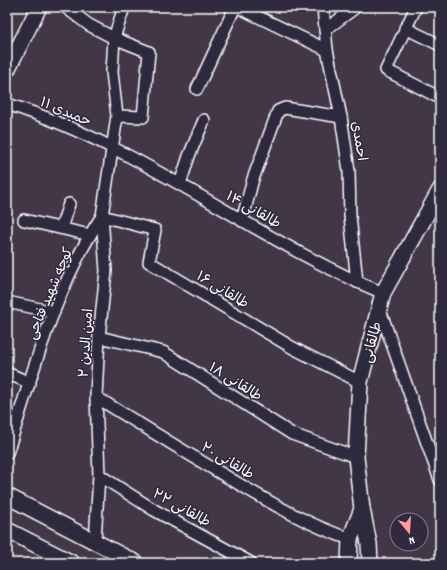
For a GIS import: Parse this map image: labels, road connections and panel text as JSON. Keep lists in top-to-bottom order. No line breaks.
{"streets":{"main road":["طالقانی"],"street":["حمیدی ۱۱","احمدی","طالقانی ۱۴","طالقانی ۱۶","کوچه شهید فتاحی","امین الدین ۲","طالقانی ۱۸","طالقانی ۲۰","طالقانی ۲۲"]},"crossings":[["حمیدی ۱۱","طالقانی ۱۴"],["حمیدی ۱۱","امین الدین ۲"],["احمدی","طالقانی ۱۴"],["طالقانی ۱۴","طالقانی"],["طالقانی ۱۴","امین الدین ۲"],["طالقانی ۱۶","کوچه شهید فتاحی"],["طالقانی ۱۶","طالقانی"],["طالقانی ۱۶","امین الدین ۲"],["کوچه شهید فتاحی","امین الدین ۲"],["طالقانی","طالقانی ۱۸"],["طالقانی","طالقانی ۲۰"],["امین الدین ۲","طالقانی ۱۸"],["امین الدین ۲","طالقانی ۲۰"],["امین الدین ۲","طالقانی ۲۲"]],"north":"bottom"}
